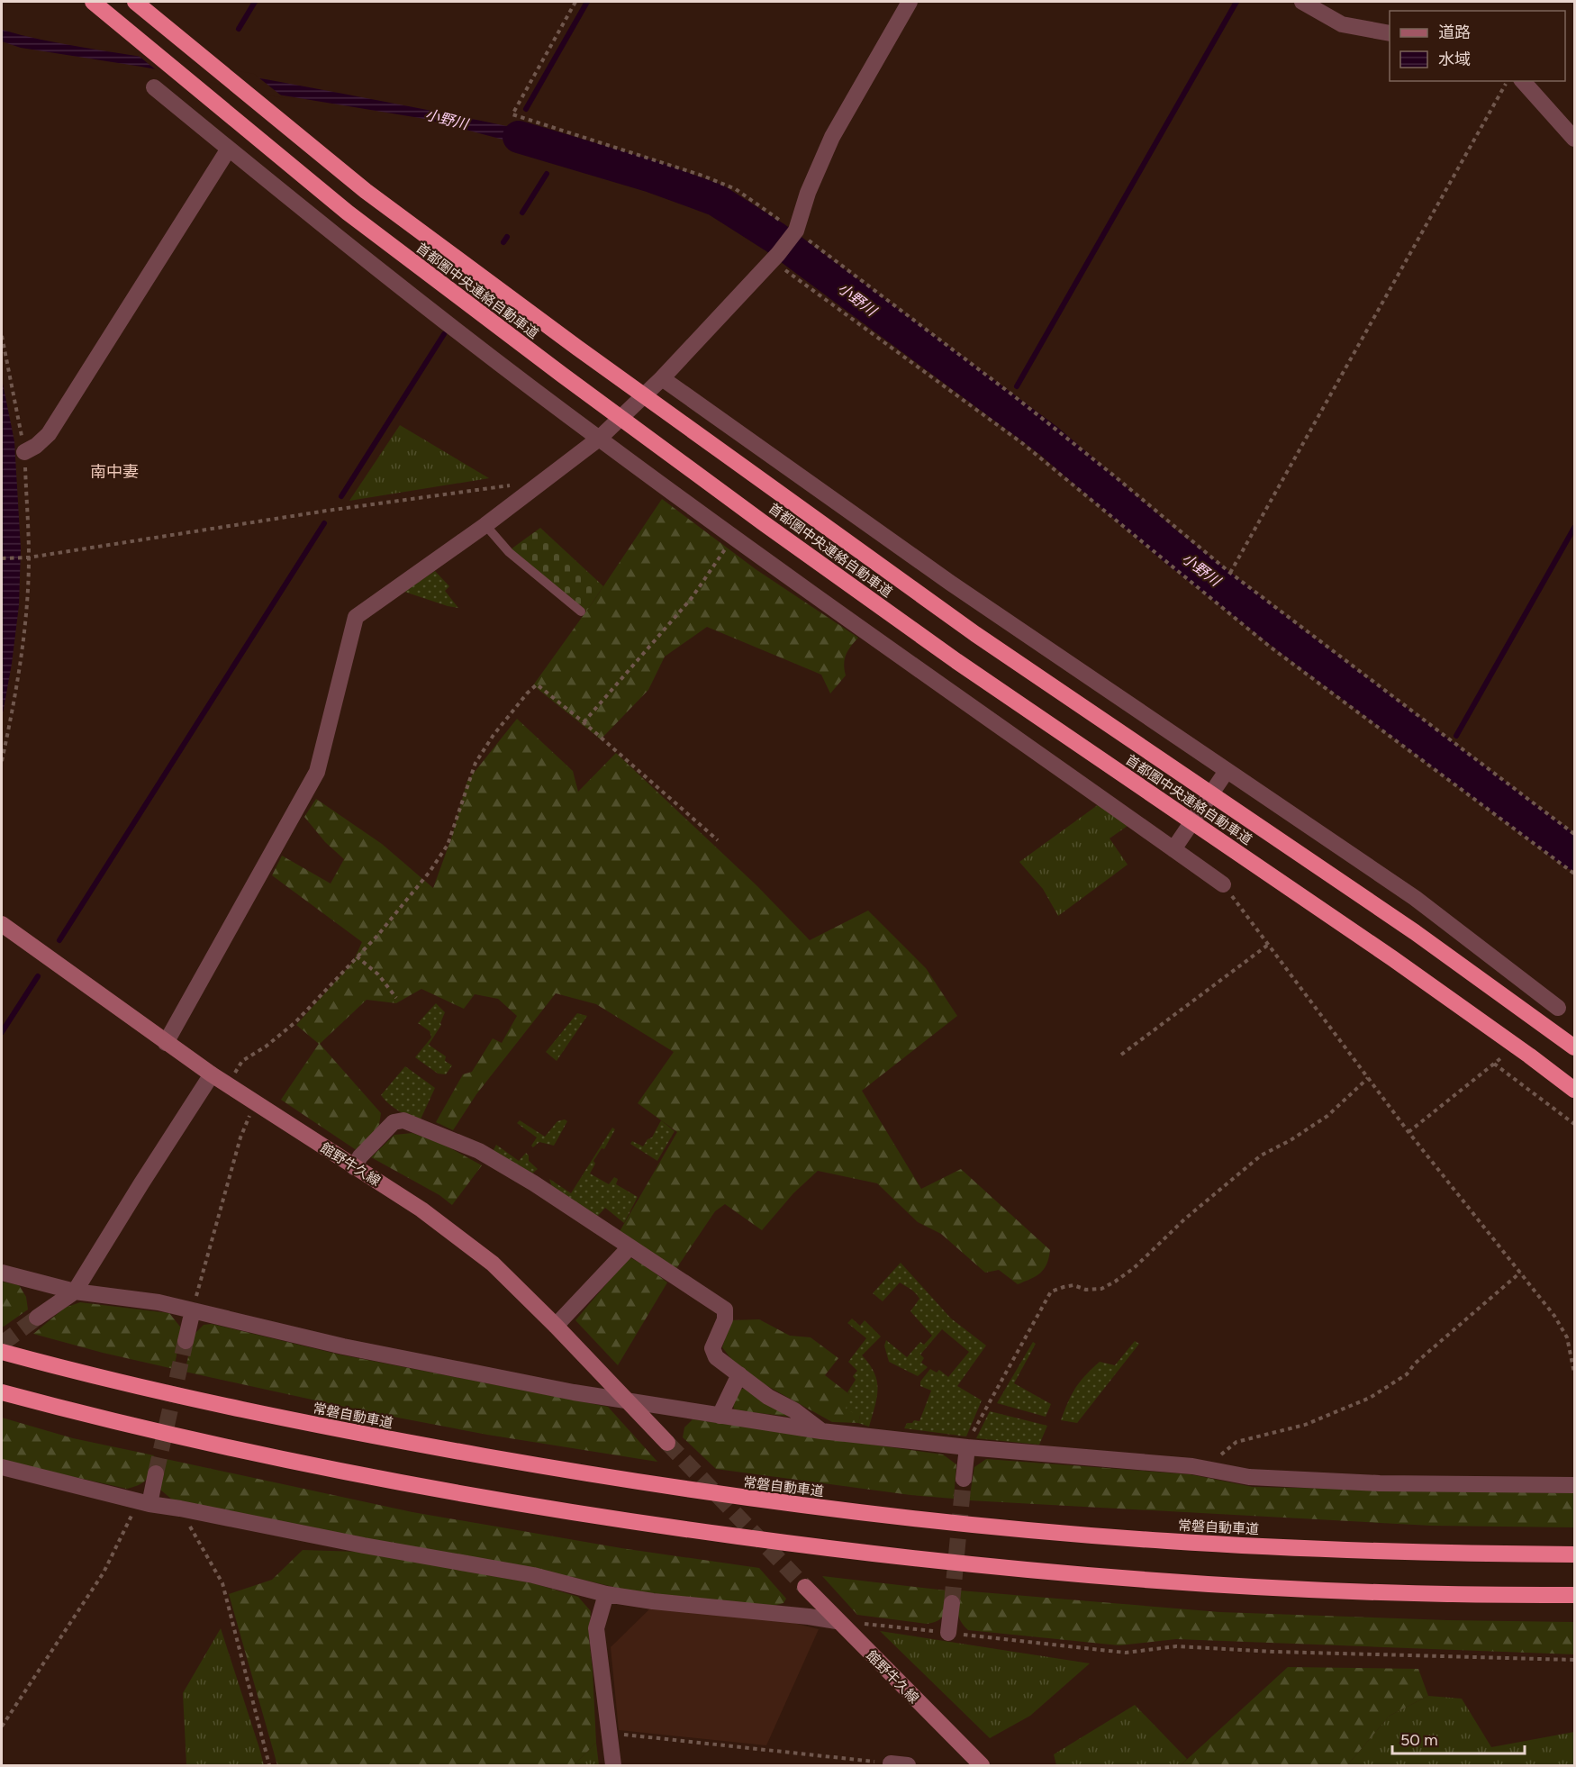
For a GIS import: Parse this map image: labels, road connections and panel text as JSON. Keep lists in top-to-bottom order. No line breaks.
{"streets":{"highway":["首都圏中央連絡自動車道","常磐自動車道"],"main road":["館野牛久線"]},"districts":["南中妻"],"water":["小野川"],"legend":["道路","水域"],"scale_bar":"50 m"}
